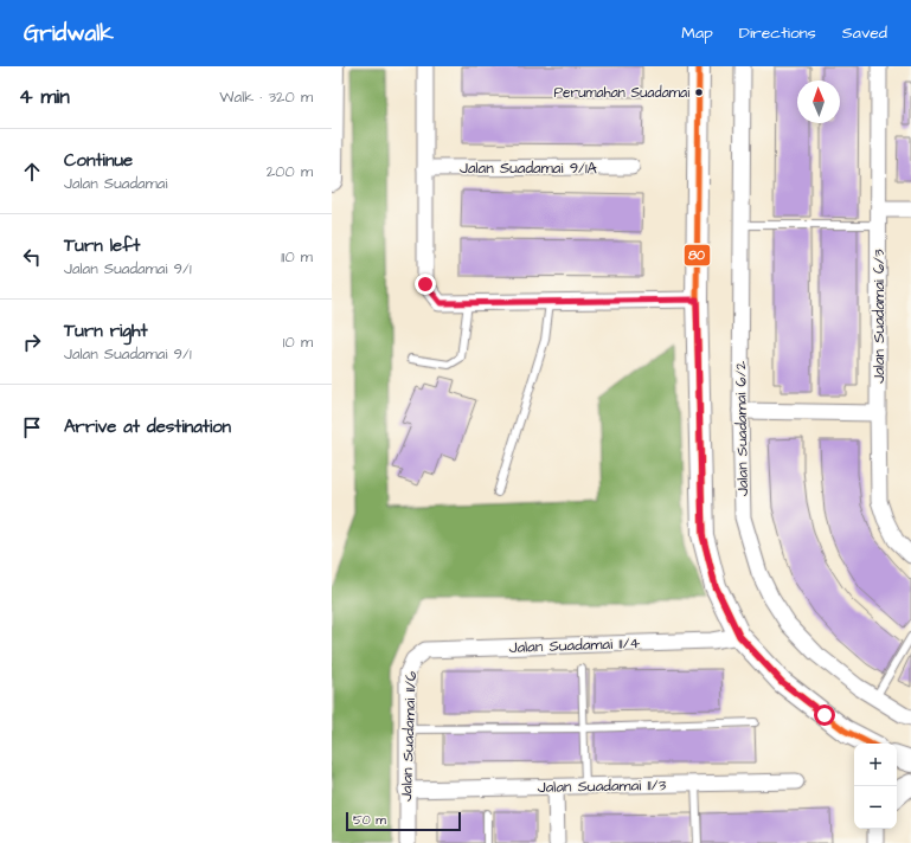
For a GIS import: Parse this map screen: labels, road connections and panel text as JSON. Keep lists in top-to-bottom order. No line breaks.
{"streets":{"street":["Jalan Suadamai 9/1A","Jalan Suadamai 6/3","Jalan Suadamai 6/2","Jalan Suadamai 11/4","Jalan Suadamai 11/6","Jalan Suadamai 11/3"]},"crossings":[["Jalan Suadamai 11/4","Jalan Suadamai 11/6"],["Jalan Suadamai 11/6","Jalan Suadamai 11/3"]],"places":["Perumahan Suadamai"],"lines":["transit line 80"],"scale_bar":"50 m","north":"top","page":{"header":"Gridwalk","nav":["Map","Directions","Saved"],"heading":["4 min","Walk · 320 m"],"list":[["Continue","Jalan Suadamai","200 m"],["Turn left","Jalan Suadamai 9/1","110 m"],["Turn right","Jalan Suadamai 9/1","10 m"],"Arrive at destination"],"map_buttons":["+","−"],"scale":"50 m"}}
